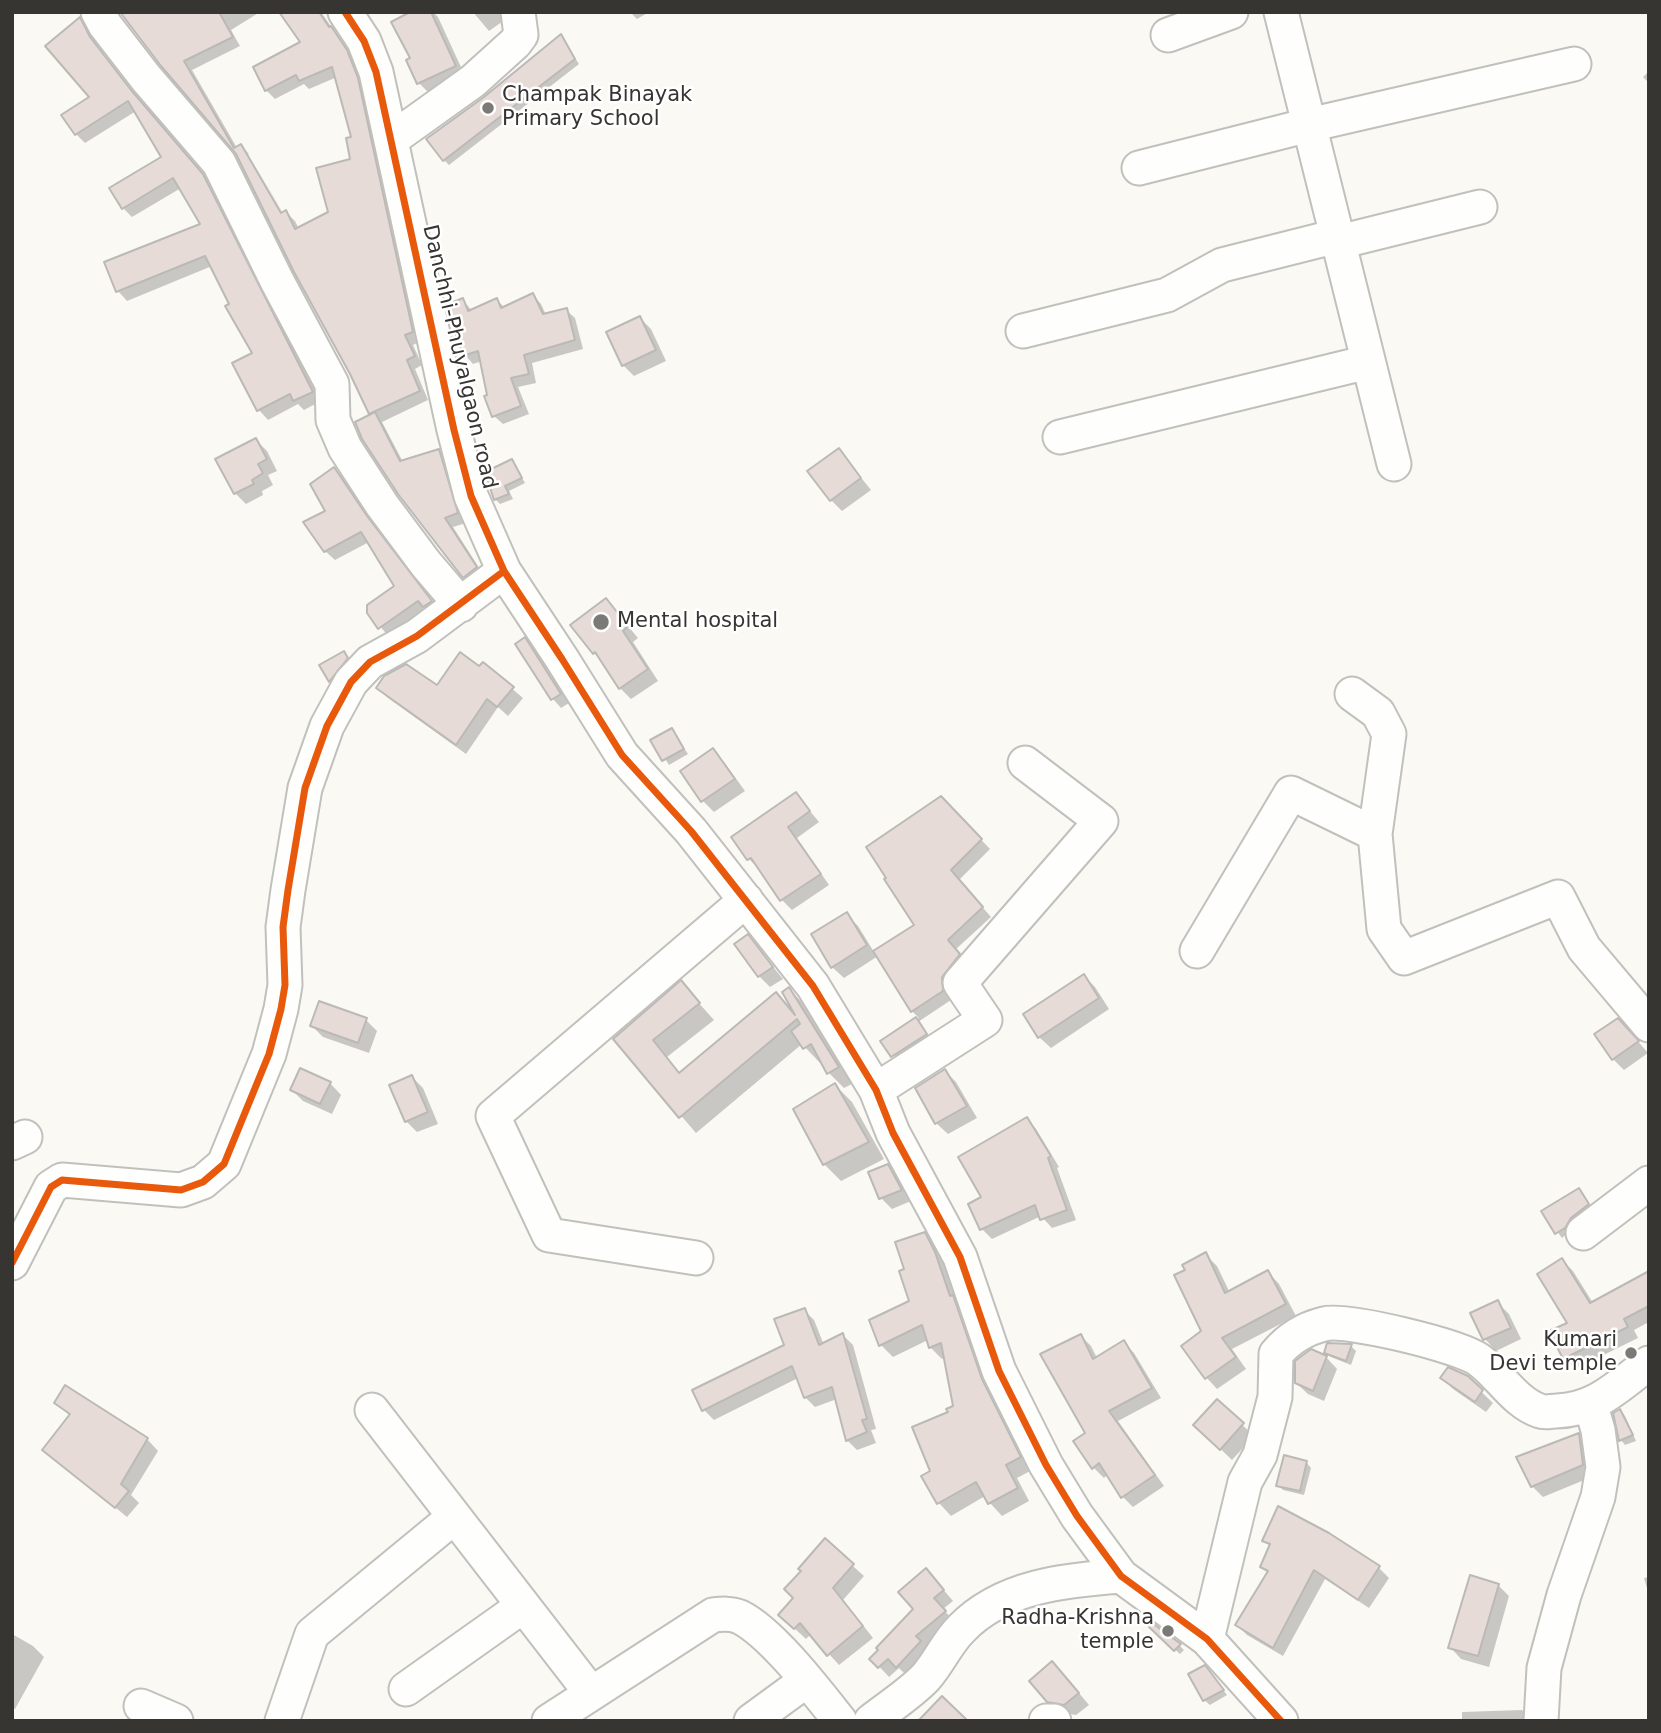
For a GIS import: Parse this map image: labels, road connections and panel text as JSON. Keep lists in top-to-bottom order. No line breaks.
{"streets":{"street":["Danchhi-Phuyalgaon road"]},"places":["Champak Binayak Primary School","Mental hospital","Kumari Devi temple","Radha-Krishna temple"]}
